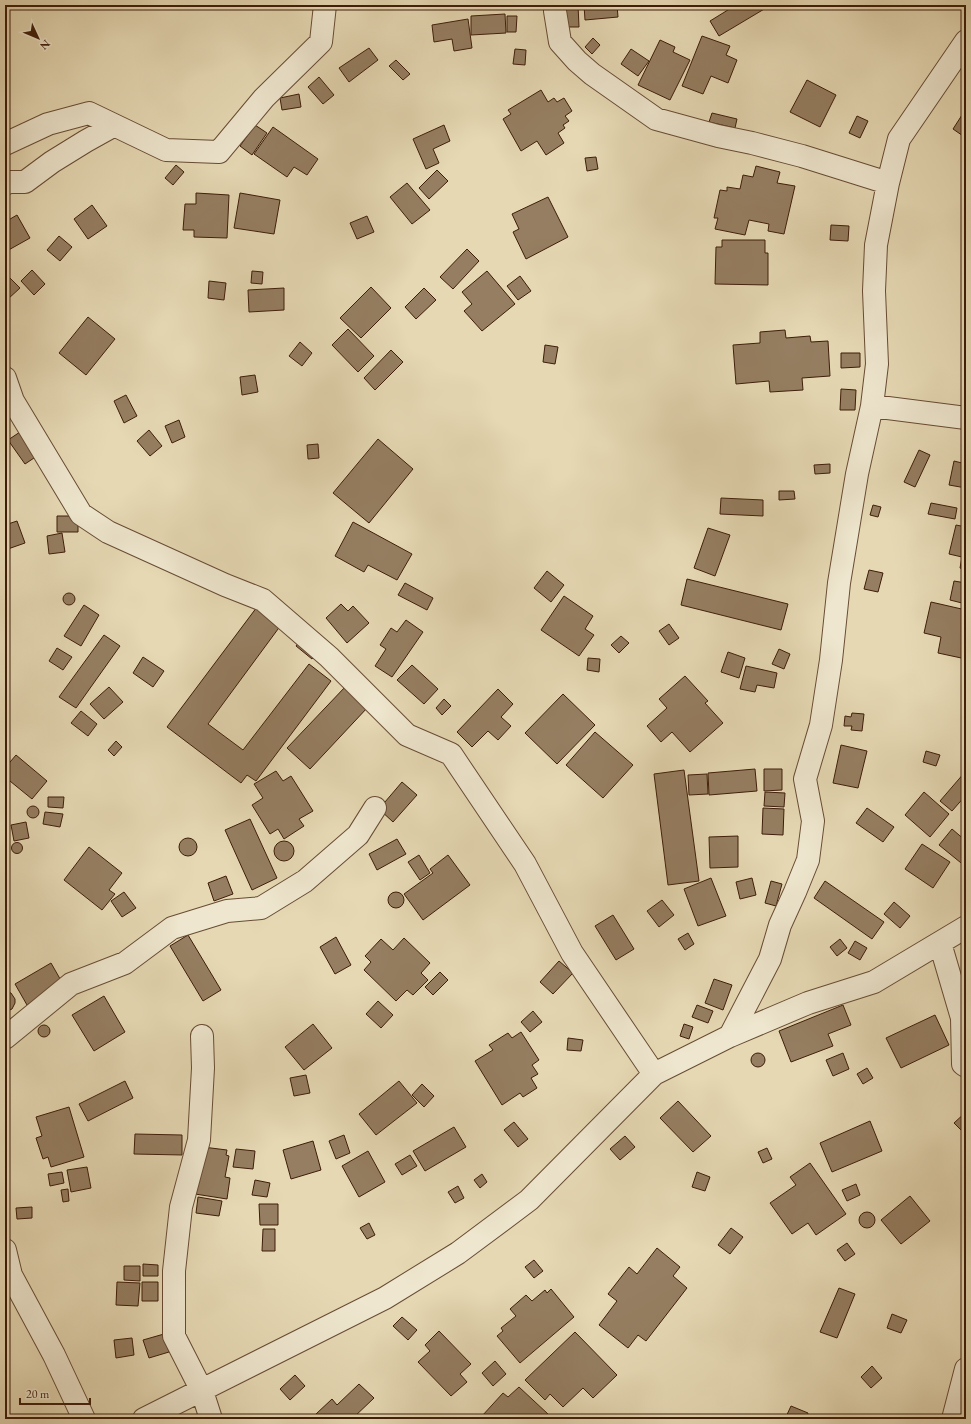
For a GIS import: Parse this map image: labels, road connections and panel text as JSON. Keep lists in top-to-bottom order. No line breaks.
{"scale_bar":"20 m","north":"bottom right"}
